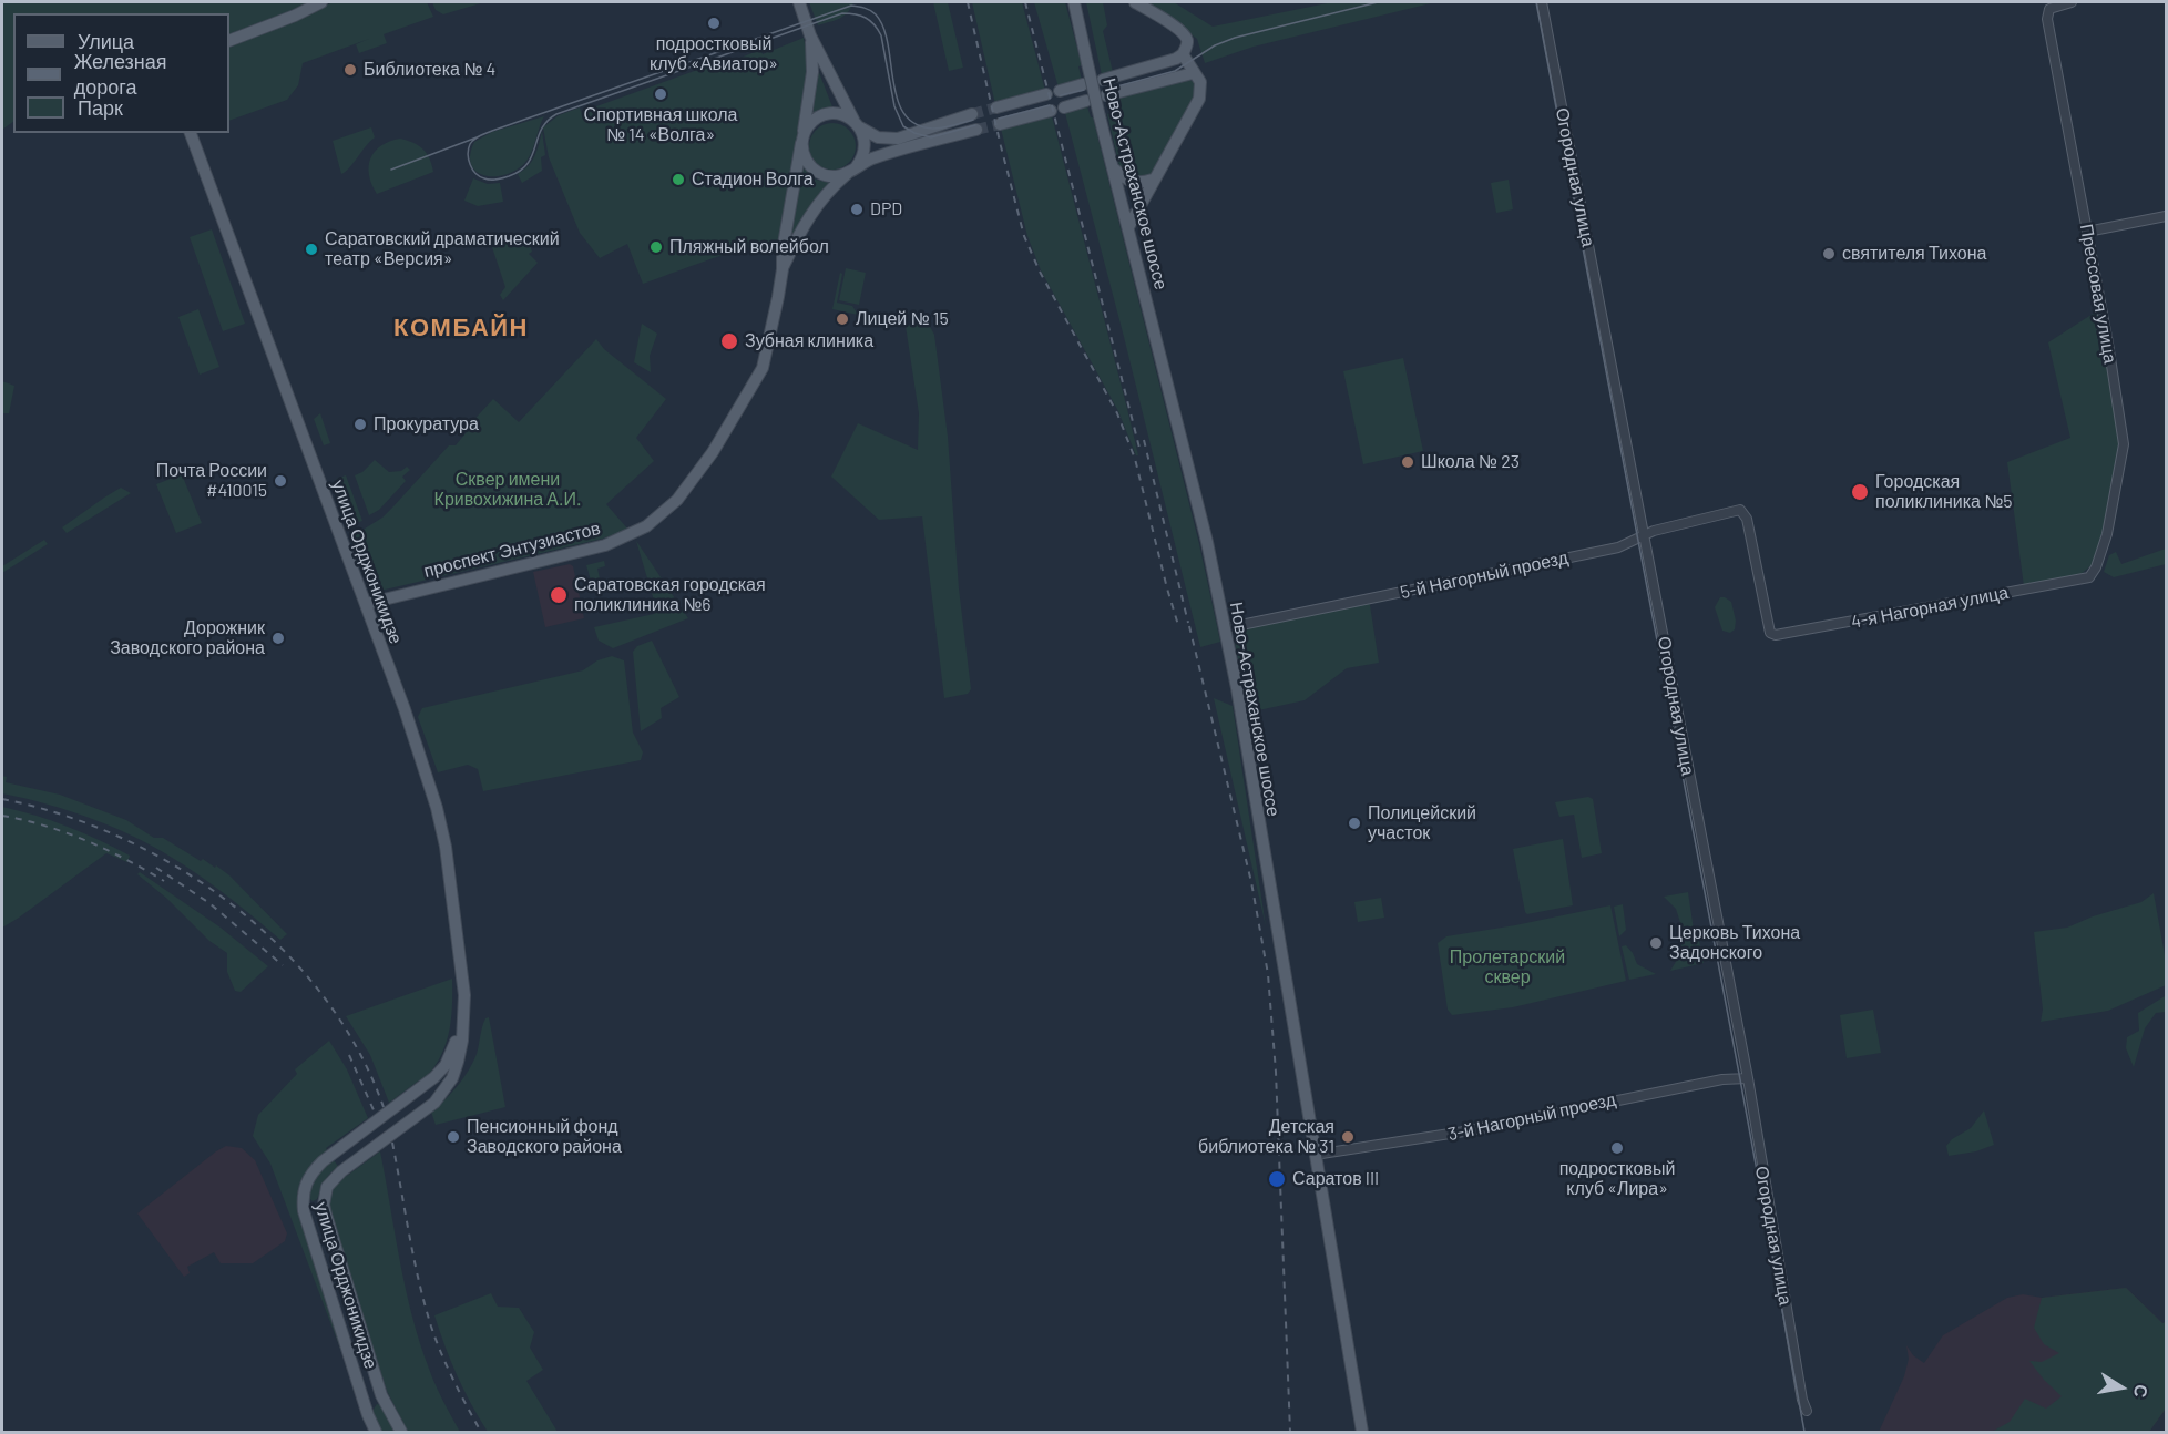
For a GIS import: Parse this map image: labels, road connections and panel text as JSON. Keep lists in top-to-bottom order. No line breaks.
{"streets":{"main road":["Ново-Астраханское шоссе","проспект Энтузиастов","улица Орджоникидзе"],"street":["Огородная улица","Прессовая улица","5-й Нагорный проезд","4-я Нагорная улица","3-й Нагорный проезд"]},"crossings":[["Огородная улица","5-й Нагорный проезд"],["Огородная улица","3-й Нагорный проезд"],["Ново-Астраханское шоссе","5-й Нагорный проезд"],["Ново-Астраханское шоссе","3-й Нагорный проезд"],["Прессовая улица","4-я Нагорная улица"],["проспект Энтузиастов","улица Орджоникидзе"],["5-й Нагорный проезд","4-я Нагорная улица"]],"districts":["КОМБАЙН"],"parks":["Сквер имени Кривохижина А.И.","Пролетарский сквер"],"places":["подростковый клуб «Авиатор»","Библиотека № 4","Спортивная школа № 14 «Волга»","Стадион Волга","DPD","Пляжный волейбол","Саратовский драматический театр «Версия»","святителя Тихона","Лицей № 15","Зубная клиника","Прокуратура","Школа № 23","Почта России #410015","Городская поликлиника №5","Саратовская городская поликлиника №6","Дорожник Заводского района","Полицейский участок","Церковь Тихона Задонского","Пенсионный фонд Заводского района","Детская библиотека № 31","подростковый клуб «Лира»","Саратов III"],"legend":["Улица","Железная дорога","Парк"],"north":"right"}
